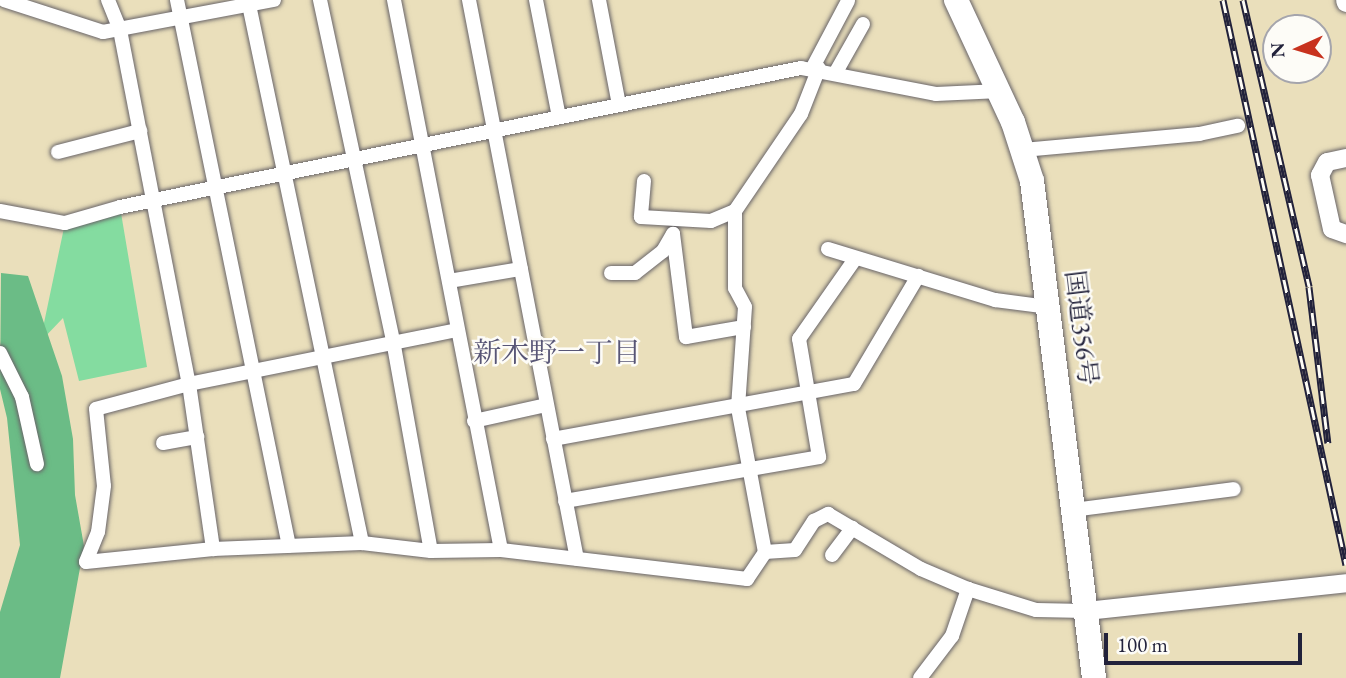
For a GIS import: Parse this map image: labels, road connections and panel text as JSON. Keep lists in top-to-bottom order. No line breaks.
{"streets":{"highway":["国道356号"]},"districts":["新木野一丁目"],"scale_bar":"100 m","north":"left"}
